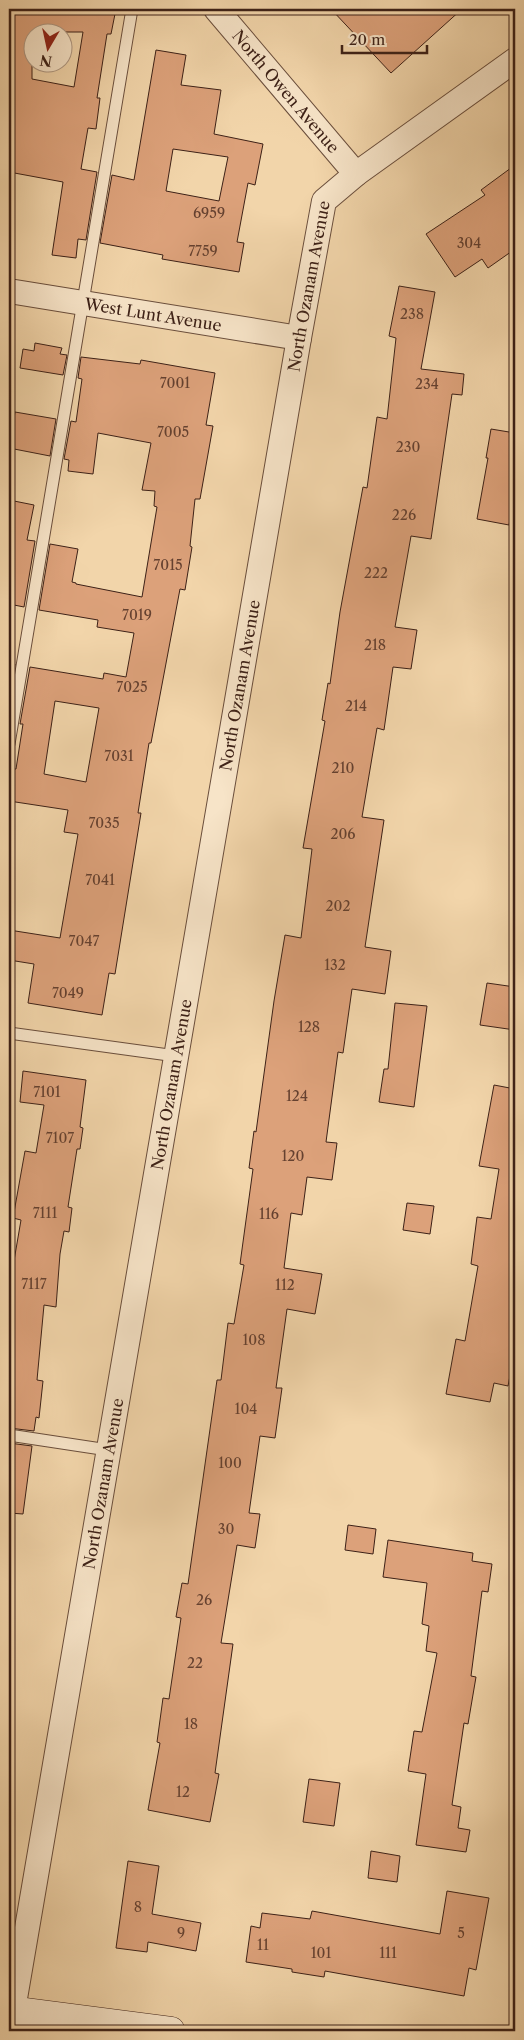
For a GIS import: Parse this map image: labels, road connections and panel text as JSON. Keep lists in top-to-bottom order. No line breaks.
{"streets":{"street":["North Owen Avenue","North Ozanam Avenue","West Lunt Avenue"]},"crossings":[["North Owen Avenue","North Ozanam Avenue"],["North Ozanam Avenue","West Lunt Avenue"]],"house_numbers":["6959","304","7759","238","7001","234","7005","230","226","7015","222","7019","218","7025","214","7031","210","7035","206","7041","202","7047","132","7049","128","7101","124","7107","120","7111","116","7117","112","108","104","100","30","26","22","18","12","8","9","5","11","101","111"],"scale_bar":"20 m","north":"bottom"}
